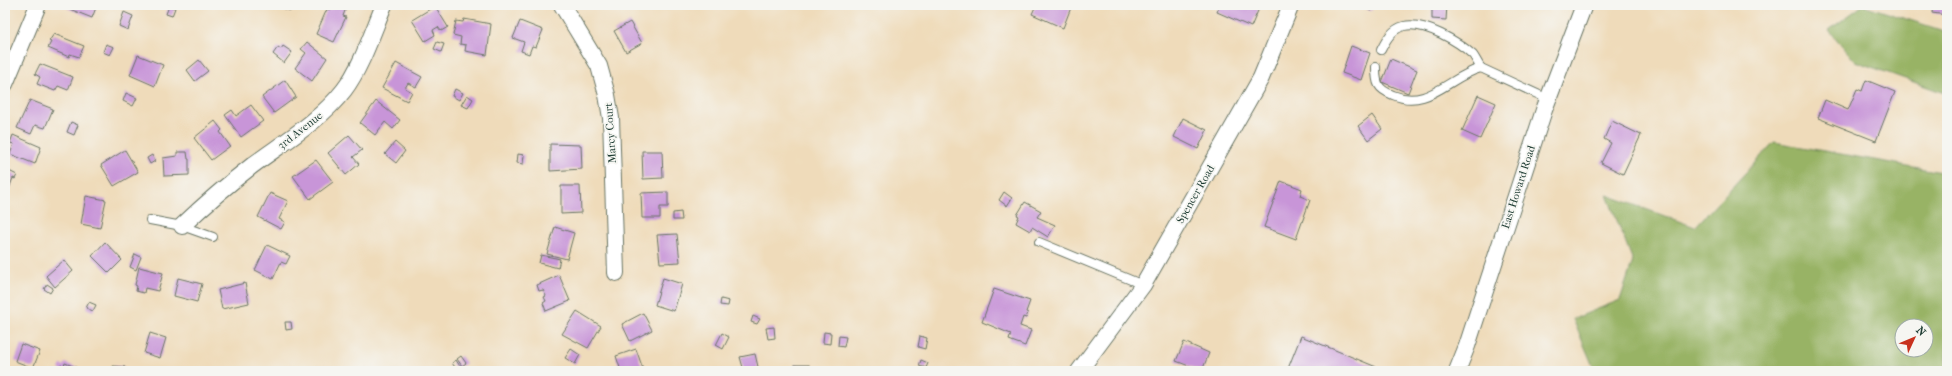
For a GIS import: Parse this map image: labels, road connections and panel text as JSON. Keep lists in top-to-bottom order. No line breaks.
{"streets":{"street":["3rd Avenue","Marcy Court","East Howard Road","Spencer Road"]},"north":"top right"}
